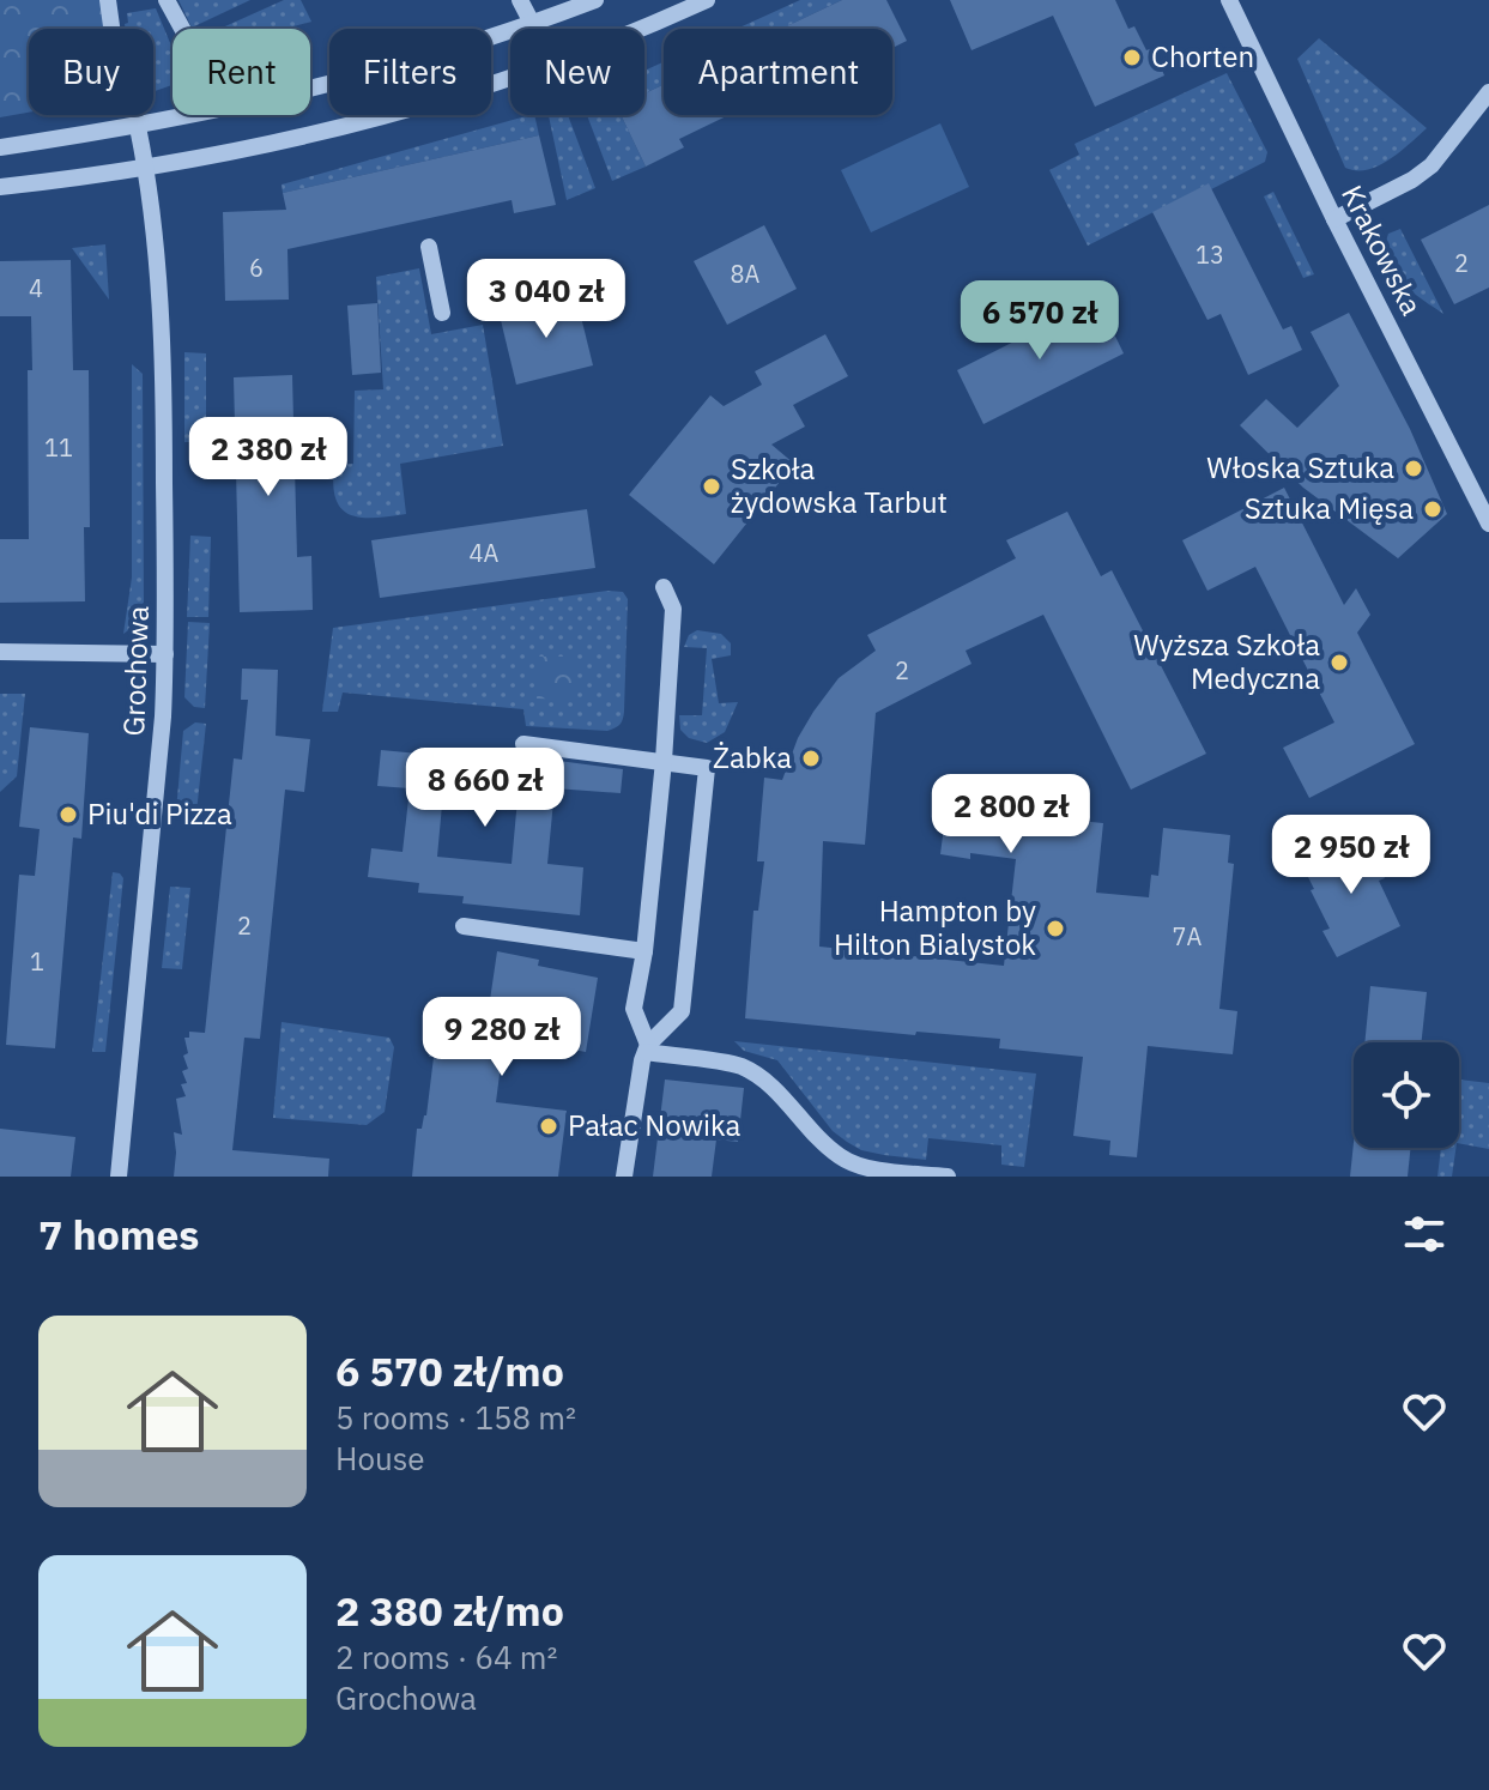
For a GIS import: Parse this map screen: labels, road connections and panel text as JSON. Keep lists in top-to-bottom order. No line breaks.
{"streets":{"street":["Krakowska","Grochowa"]},"places":["Chorten","Włoska Sztuka","Szkoła żydowska Tarbut","Sztuka Mięsa","Wyższa Szkoła Medyczna","Żabka","Piu'di Pizza","Hampton by Hilton Bialystok","Pałac Nowika"],"house_numbers":["13","2","6","8A","4","11","4A","2","2","7A","1"],"page":{"chip":["Buy","Rent","Filters","New","Apartment"],"price":["3 040 zł","6 570 zł","2 380 zł","8 660 zł","2 800 zł","2 950 zł","9 280 zł"],"heading":"7 homes","list":[{"name":"6 570 zł/mo","note":"5 rooms · 158 m² · House"},{"name":"2 380 zł/mo","note":"2 rooms · 64 m² · Grochowa"}]}}
